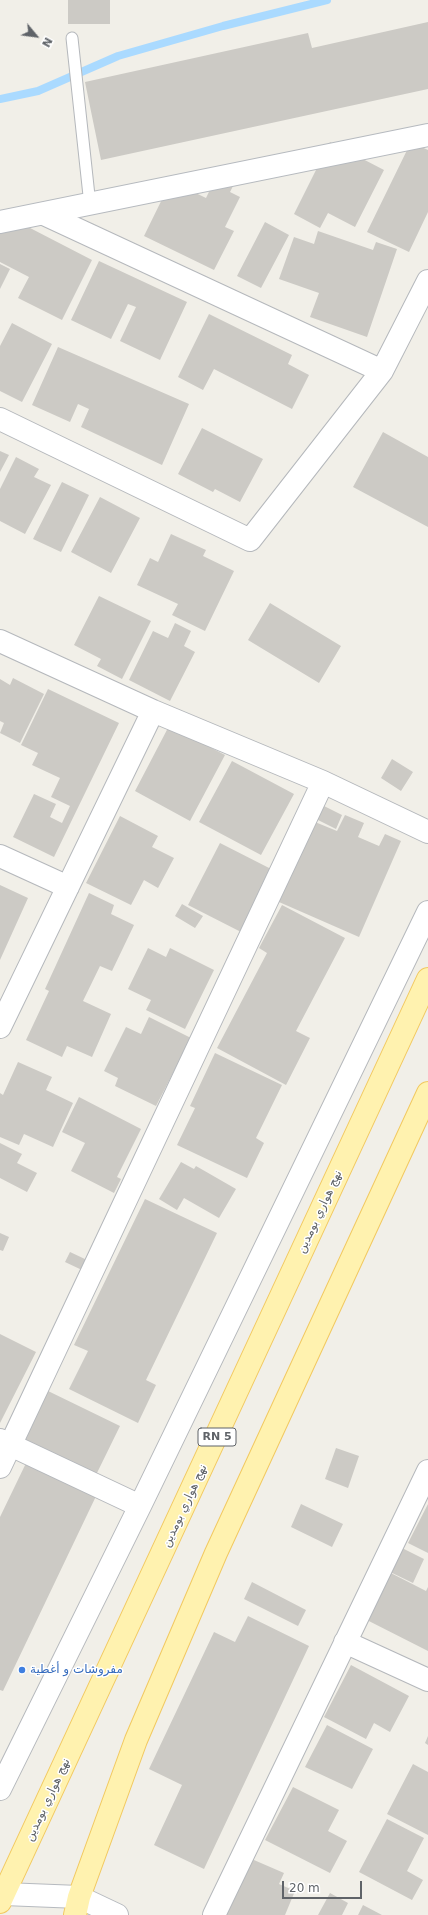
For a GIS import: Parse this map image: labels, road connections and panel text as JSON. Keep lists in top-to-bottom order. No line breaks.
{"streets":{"main road":["نهج هواري بومدين","RN 5"]},"places":["مفروشات و أغطية"],"scale_bar":"20 m","north":"bottom right"}
